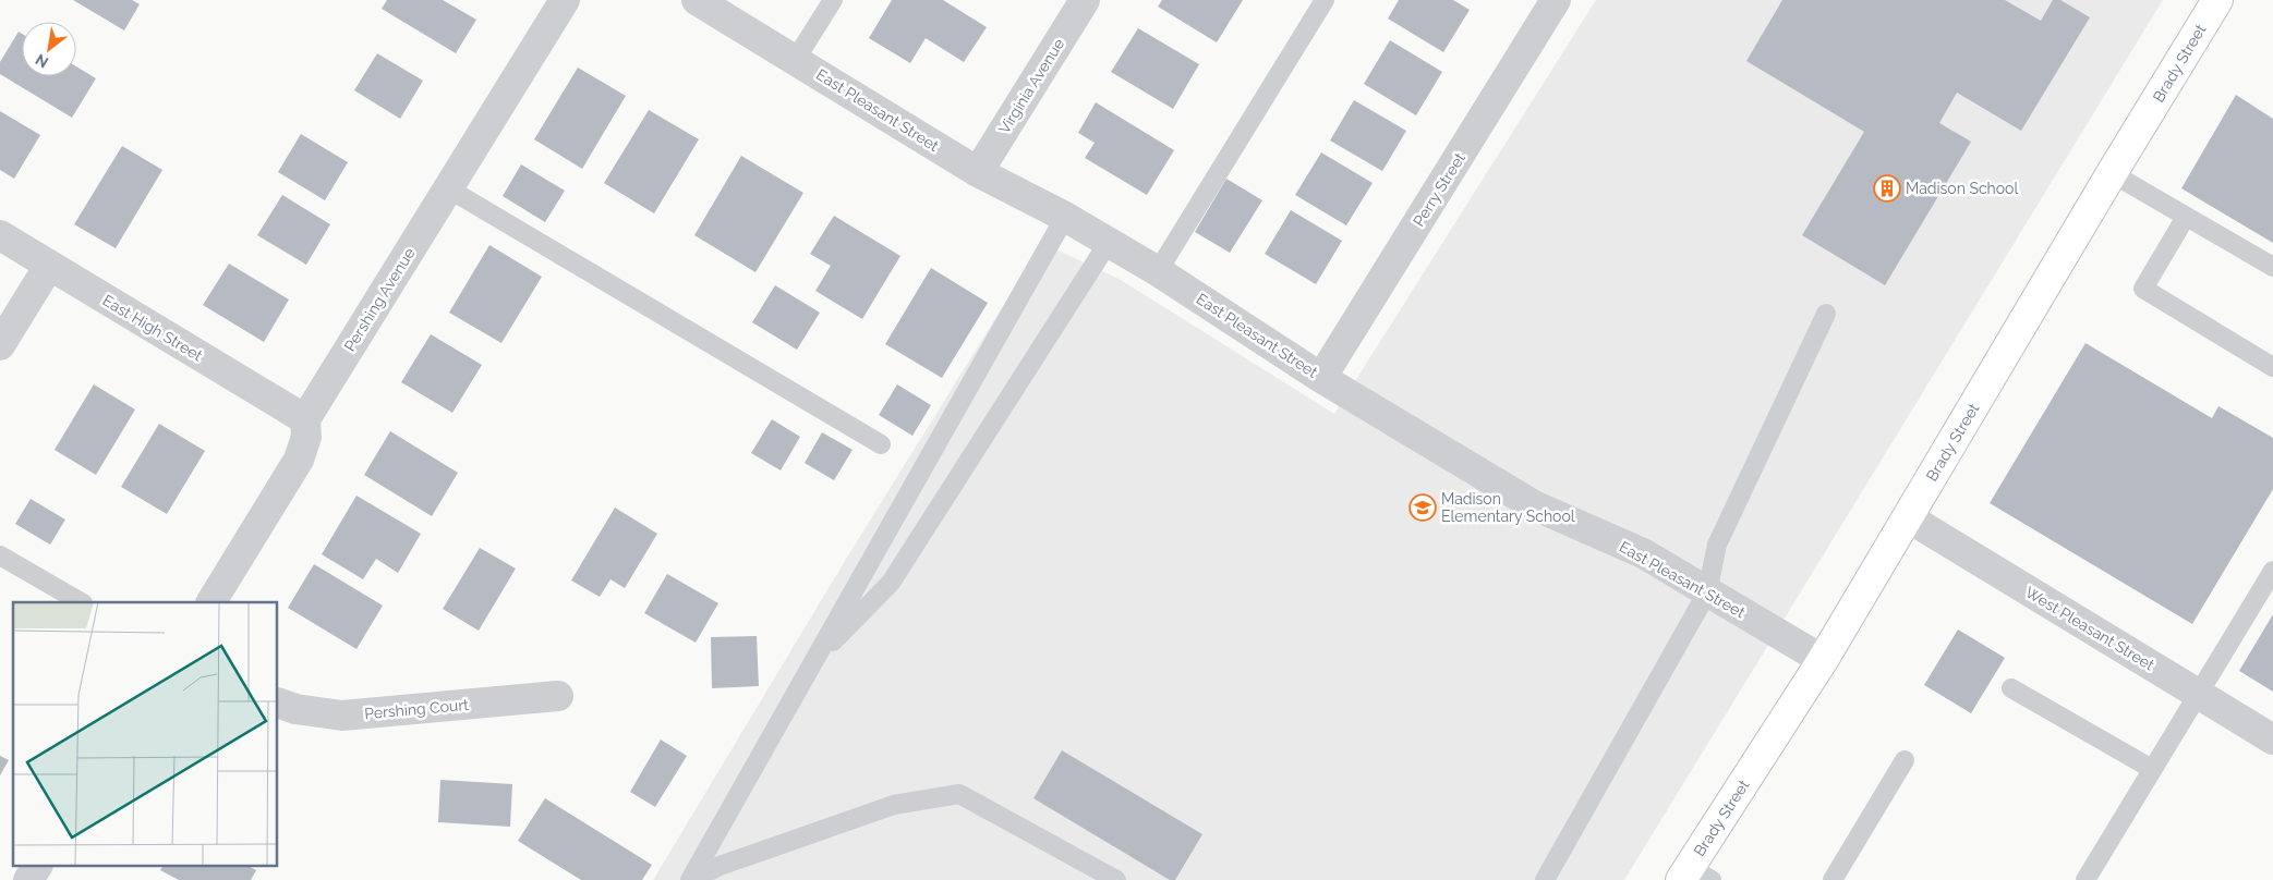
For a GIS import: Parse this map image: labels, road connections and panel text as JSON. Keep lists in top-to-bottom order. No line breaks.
{"streets":{"highway":["Brady Street"],"street":["Virginia Avenue","East Pleasant Street","Perry Street","Pershing Avenue","East High Street","West Pleasant Street","Pershing Court"]},"crossings":[["Brady Street","East Pleasant Street"],["Brady Street","West Pleasant Street"],["Virginia Avenue","East Pleasant Street"],["East Pleasant Street","Perry Street"],["Pershing Avenue","East High Street"]],"places":{"building":["Madison School"],"school or university":["Madison Elementary School"]},"north":"bottom left"}
